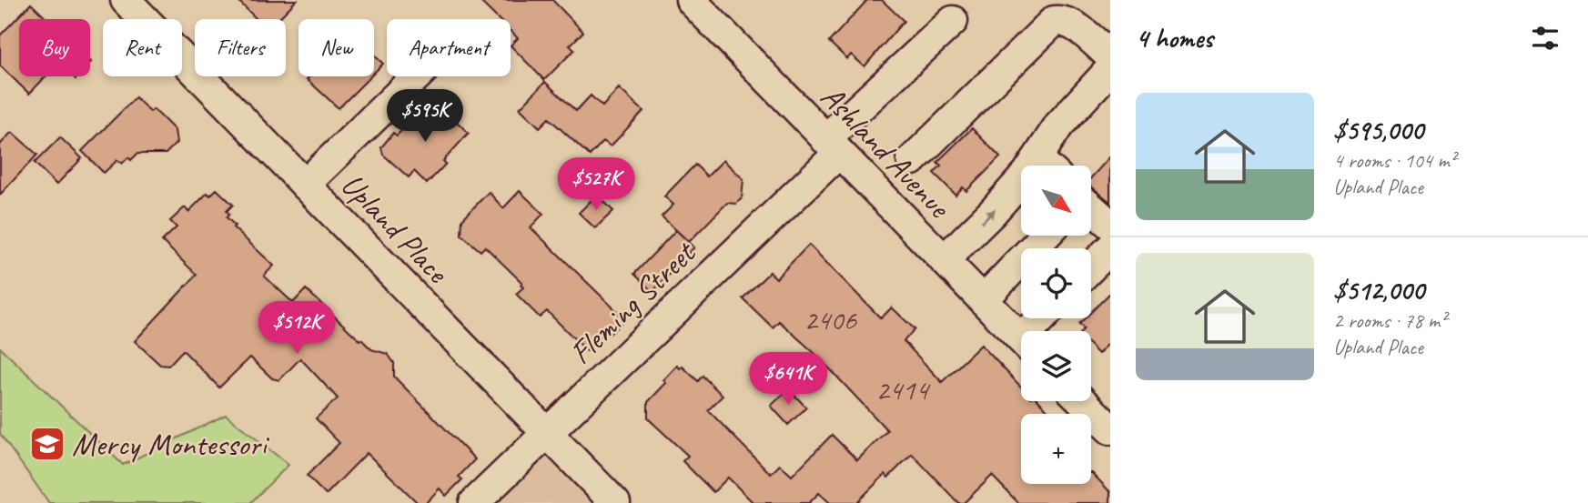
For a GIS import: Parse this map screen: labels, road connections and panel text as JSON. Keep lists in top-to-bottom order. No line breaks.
{"streets":{"street":["Ashland Avenue","Upland Place","Fleming Street"]},"crossings":[["Ashland Avenue","Fleming Street"],["Upland Place","Fleming Street"]],"places":{"school or university":["Mercy Montessori"]},"house_numbers":["2406","2414"],"north":"bottom right","page":{"heading":"4 homes","chip":["Buy","Rent","Filters","New","Apartment"],"list":[{"name":"$595,000","note":"4 rooms · 104 m² · Upland Place"},{"name":"$512,000","note":"2 rooms · 78 m² · Upland Place"}],"price":["$595K","$527K","$512K","$641K"],"map_buttons":"+"}}
